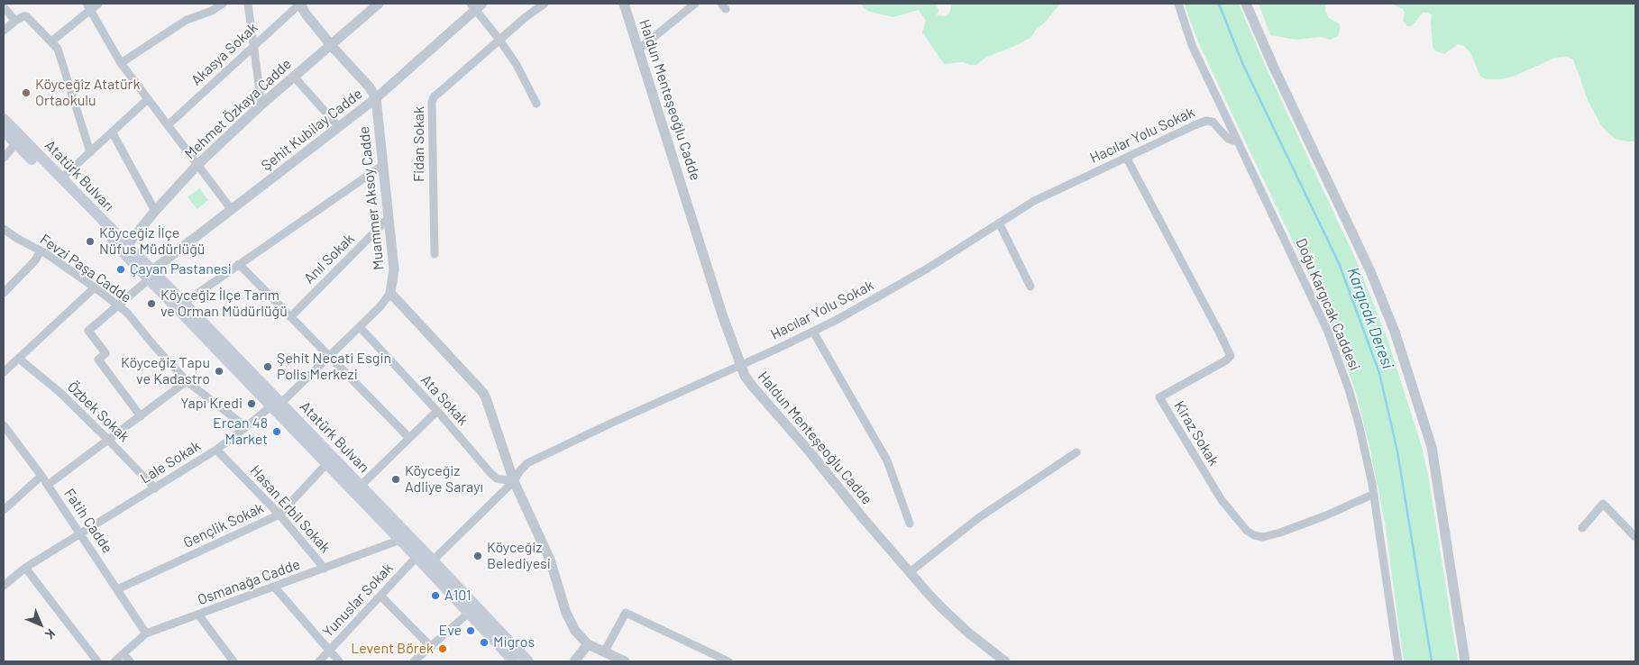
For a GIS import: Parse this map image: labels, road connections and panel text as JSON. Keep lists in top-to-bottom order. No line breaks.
{"streets":{"main road":["Atatürk Bulvarı"],"street":["Akasya Sokak","Haldun Menteşeoğlu Cadde","Mehmet Özkaya Cadde","Şehit Kubilay Cadde","Hacılar Yolu Sokak","Fidan Sokak","Muammer Aksoy Cadde","Anıl Sokak","Fevzi Paşa Cadde","Doğu Kargıcak Caddesi","Ata Sokak","Özbek Sokak","Kiraz Sokak","Lale Sokak","Hasan Erbil Sokak","Fatih Cadde","Gençlik Sokak","Osmanağa Cadde","Yunuslar Sokak"]},"crossings":[["Akasya Sokak","Muammer Aksoy Cadde"],["Haldun Menteşeoğlu Cadde","Hacılar Yolu Sokak"],["Mehmet Özkaya Cadde","Atatürk Bulvarı"],["Mehmet Özkaya Cadde","Muammer Aksoy Cadde"],["Şehit Kubilay Cadde","Atatürk Bulvarı"],["Şehit Kubilay Cadde","Muammer Aksoy Cadde"],["Hacılar Yolu Sokak","Atatürk Bulvarı"],["Hacılar Yolu Sokak","Doğu Kargıcak Caddesi"],["Hacılar Yolu Sokak","Ata Sokak"],["Hacılar Yolu Sokak","Kiraz Sokak"],["Atatürk Bulvarı","Lale Sokak"],["Atatürk Bulvarı","Gençlik Sokak"],["Atatürk Bulvarı","Osmanağa Cadde"],["Atatürk Bulvarı","Yunuslar Sokak"],["Muammer Aksoy Cadde","Anıl Sokak"],["Muammer Aksoy Cadde","Lale Sokak"],["Fevzi Paşa Cadde","Lale Sokak"],["Doğu Kargıcak Caddesi","Kiraz Sokak"],["Ata Sokak","Lale Sokak"],["Özbek Sokak","Lale Sokak"],["Lale Sokak","Hasan Erbil Sokak"],["Lale Sokak","Fatih Cadde"],["Hasan Erbil Sokak","Gençlik Sokak"],["Hasan Erbil Sokak","Osmanağa Cadde"],["Fatih Cadde","Gençlik Sokak"],["Fatih Cadde","Osmanağa Cadde"]],"water":["Kargıcak Deresi"],"places":["Köyceğiz Atatürk Ortaokulu","Köyceğiz İlçe Nüfus Müdürlüğü","Çayan Pastanesi","Köyceğiz İlçe Tarım ve Orman Müdürlüğü","Şehit Necati Esgin Polis Merkezi","Köyceğiz Tapu ve Kadastro","Yapı Kredi","Ercan 48 Market","Köyceğiz Adliye Sarayı","Köyceğiz Belediyesi","A101","Eve","Migros","Levent Börek"],"north":"bottom right"}
